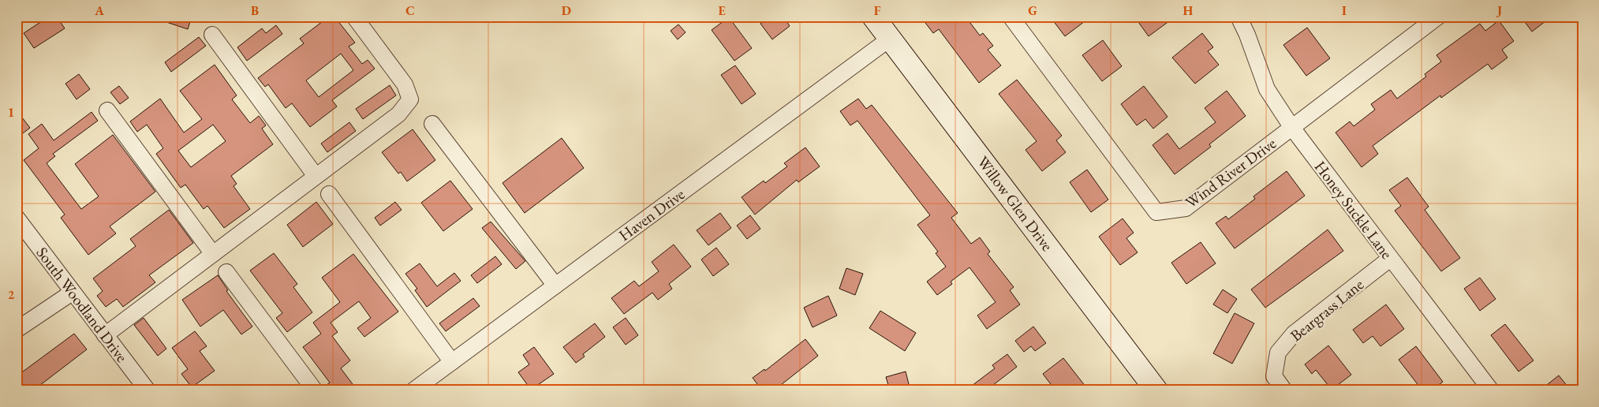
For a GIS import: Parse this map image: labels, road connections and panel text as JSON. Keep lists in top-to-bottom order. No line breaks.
{"streets":{"main road":["Willow Glen Drive"],"street":["Wind River Drive","Honey Suckle Lane","Haven Drive","South Woodland Drive","Beargrass Lane"]},"crossings":[["Wind River Drive","Honey Suckle Lane"],["Willow Glen Drive","Haven Drive"],["Honey Suckle Lane","Beargrass Lane"]],"grid":{"columns":["A","B","C","D","E","F","G","H","I","J"],"rows":["1","2"]}}
